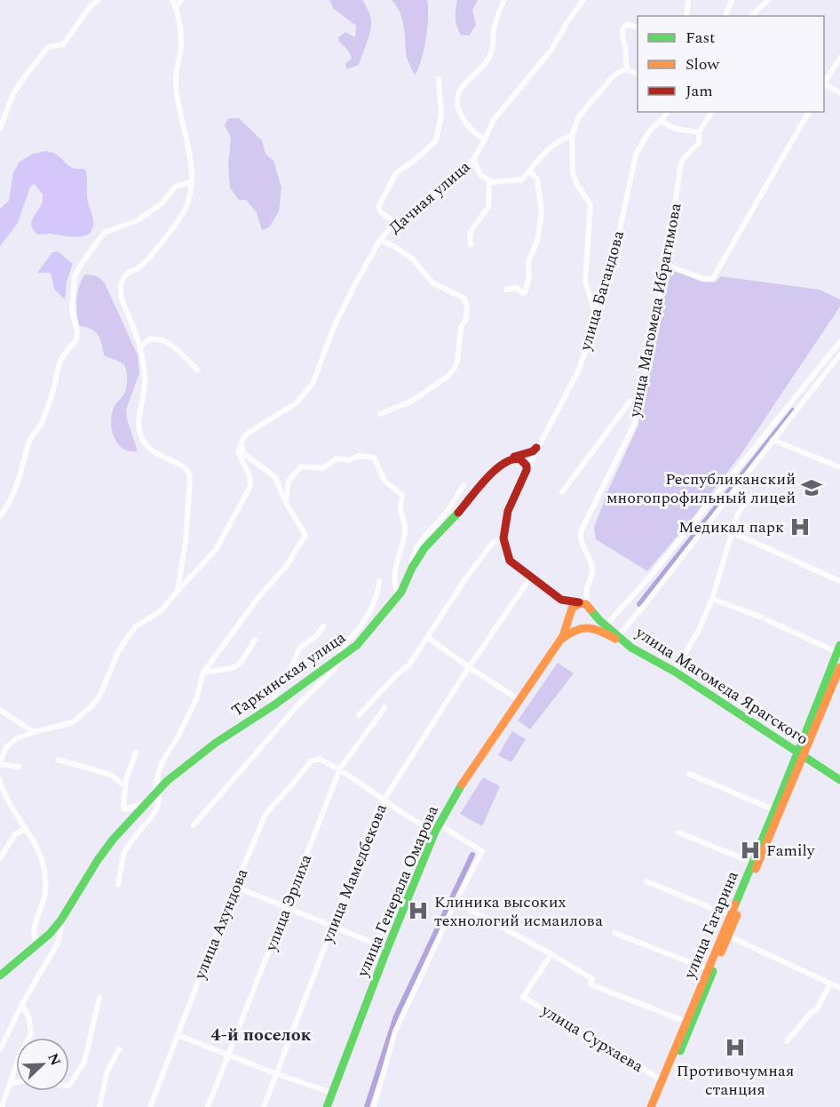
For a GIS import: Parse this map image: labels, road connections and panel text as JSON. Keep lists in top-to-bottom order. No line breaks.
{"streets":{"main road":["Таркинская улица","улица Магомеда Ярагского","улица Генерала Омарова","улица Гагарина"],"street":["Дачная улица","улица Багандова","улица Магомеда Ибрагимова","улица Мамедбекова","улица Эрлиха","улица Ахундова","улица Сурхаева"]},"crossings":[["улица Багандова","Таркинская улица"],["улица Магомеда Ибрагимова","улица Магомеда Ярагского"],["улица Магомеда Ибрагимова","улица Генерала Омарова"],["улица Магомеда Ярагского","улица Генерала Омарова"],["улица Магомеда Ярагского","улица Гагарина"],["улица Эрлиха","улица Ахундова"],["улица Гагарина","улица Сурхаева"]],"districts":["4-й поселок"],"places":{"school or university":["Республиканский многопрофильный лицей"],"hospital":["Медикал парк","Family","Клиника высоких технологий исмаилова","Противочумная станция"]},"legend":["Fast","Slow","Jam"],"north":"top right"}
